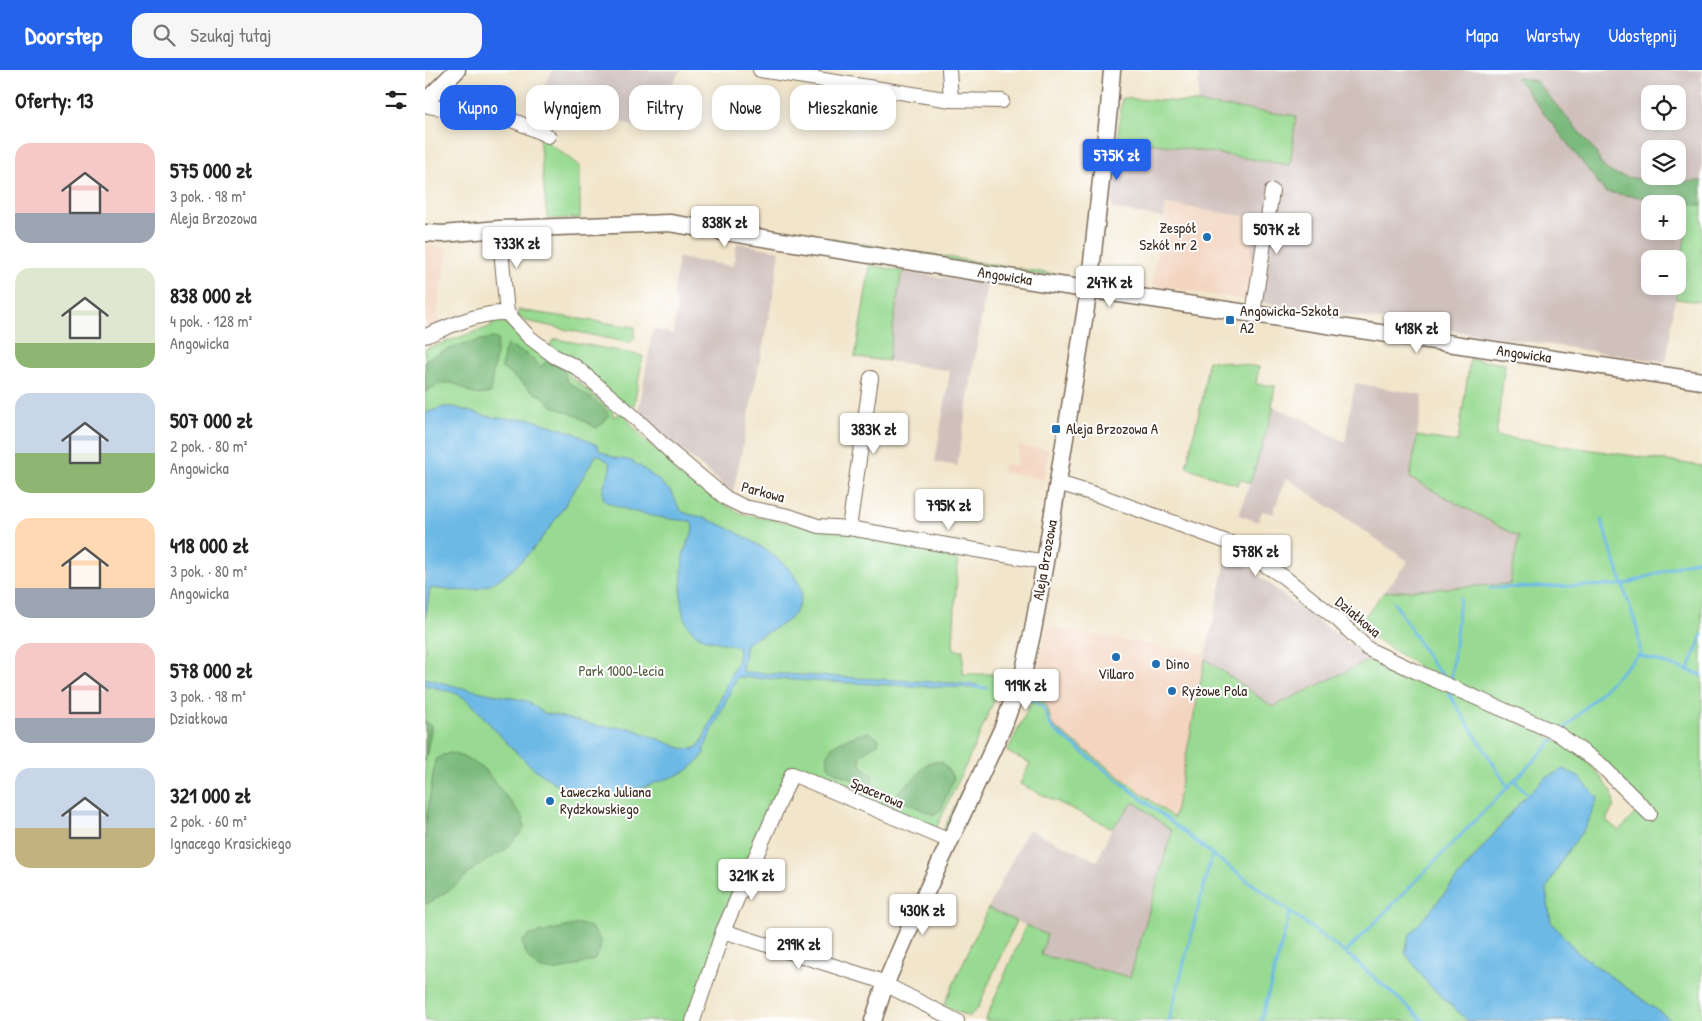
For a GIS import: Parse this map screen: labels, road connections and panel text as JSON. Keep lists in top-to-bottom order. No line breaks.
{"streets":{"street":["Angowicka","Parkowa","Aleja Brzozowa","Działkowa","Spacerowa"]},"crossings":[["Angowicka","Aleja Brzozowa"],["Parkowa","Aleja Brzozowa"],["Aleja Brzozowa","Działkowa"],["Aleja Brzozowa","Spacerowa"]],"parks":["Park 1000-lecia"],"places":{"other":["Zespół Szkół nr 2","Villaro","Dino","Ryżowe Pola","Ławeczka Juliana Rydzkowskiego"],"transit":["Angowicka-Szkoła A2","Aleja Brzozowa A"]},"page":{"header":"Doorstep","search":"Szukaj tutaj","nav":["Mapa","Warstwy","Udostępnij"],"heading":"Oferty: 13","map_buttons":["+","−"],"chip":["Kupno","Wynajem","Filtry","Nowe","Mieszkanie"],"list":[{"name":"575 000 zł","note":"3 pok. · 98 m² · Aleja Brzozowa"},{"name":"838 000 zł","note":"4 pok. · 128 m² · Angowicka"},{"name":"507 000 zł","note":"2 pok. · 80 m² · Angowicka"},{"name":"418 000 zł","note":"3 pok. · 80 m² · Angowicka"},{"name":"578 000 zł","note":"3 pok. · 98 m² · Działkowa"},{"name":"321 000 zł","note":"2 pok. · 60 m² · Ignacego Krasickiego"}],"price":["575K zł","838K zł","507K zł","733K zł","247K zł","418K zł","383K zł","795K zł","578K zł","919K zł","321K zł","430K zł","299K zł"]}}
